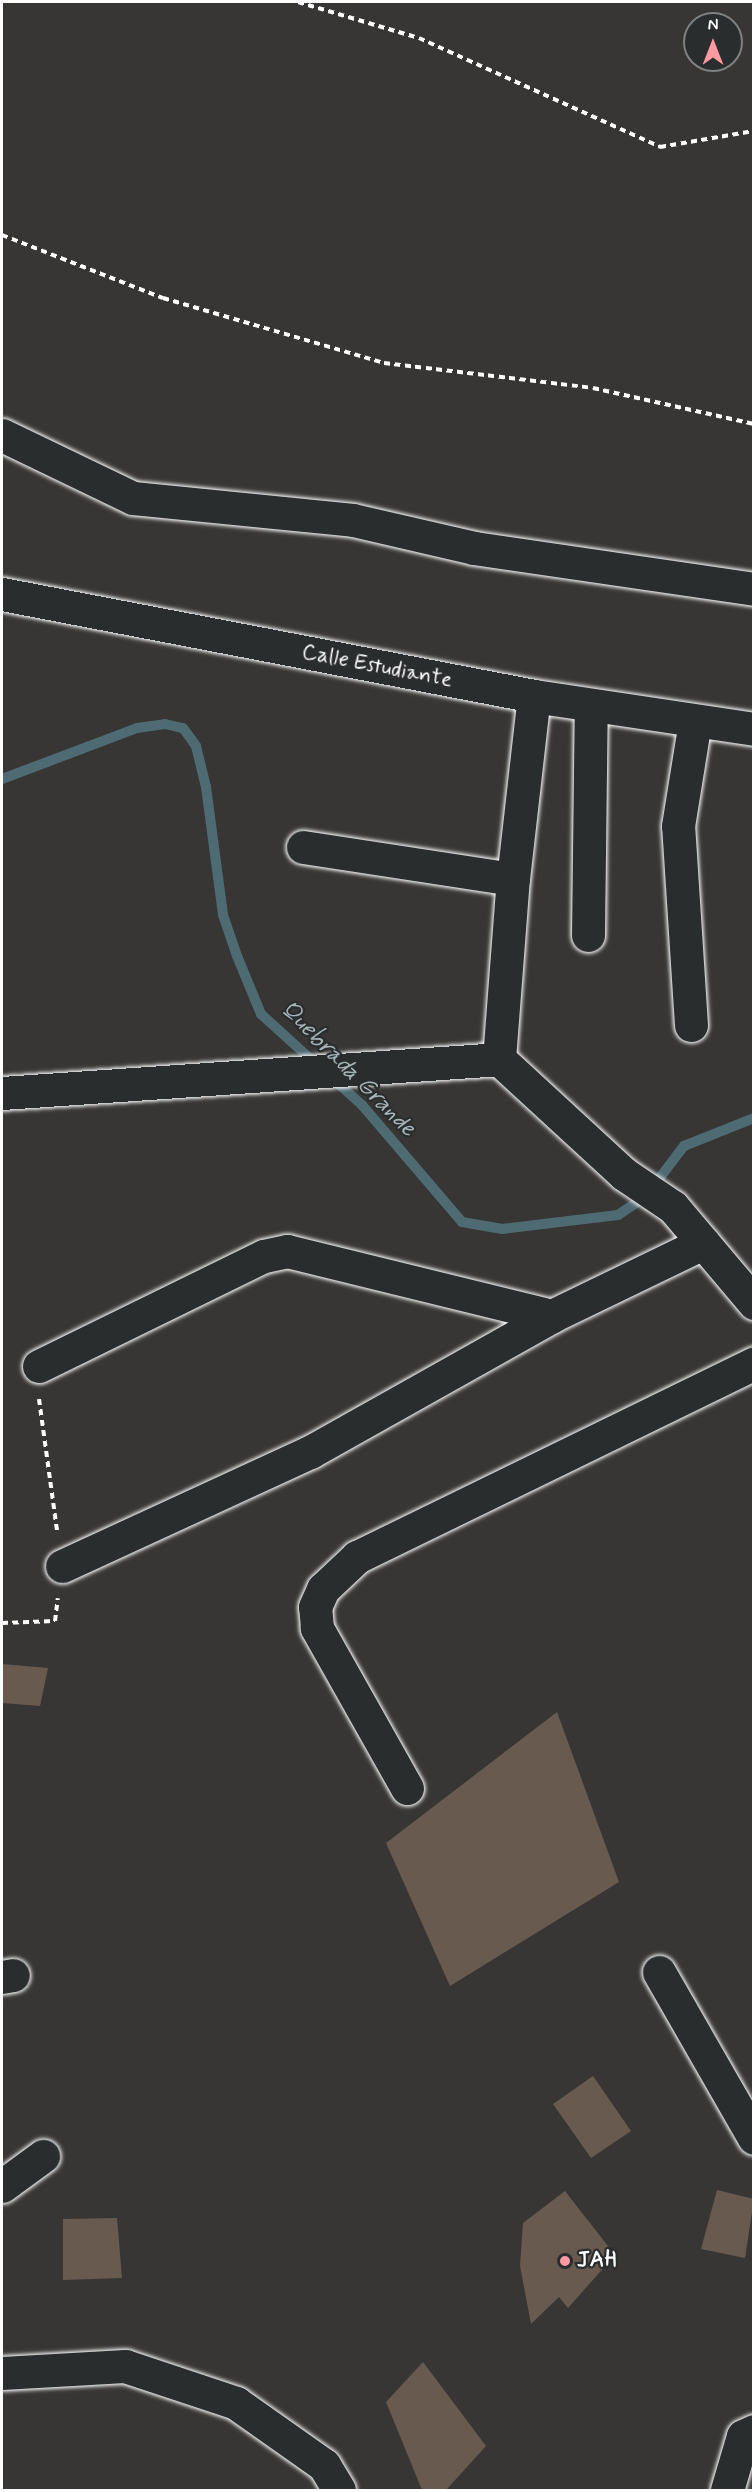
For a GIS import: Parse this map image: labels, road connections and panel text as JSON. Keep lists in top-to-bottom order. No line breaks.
{"streets":{"street":["Calle Estudiante"]},"water":["Quebrada Grande"],"places":["JAH"],"north":"top"}
